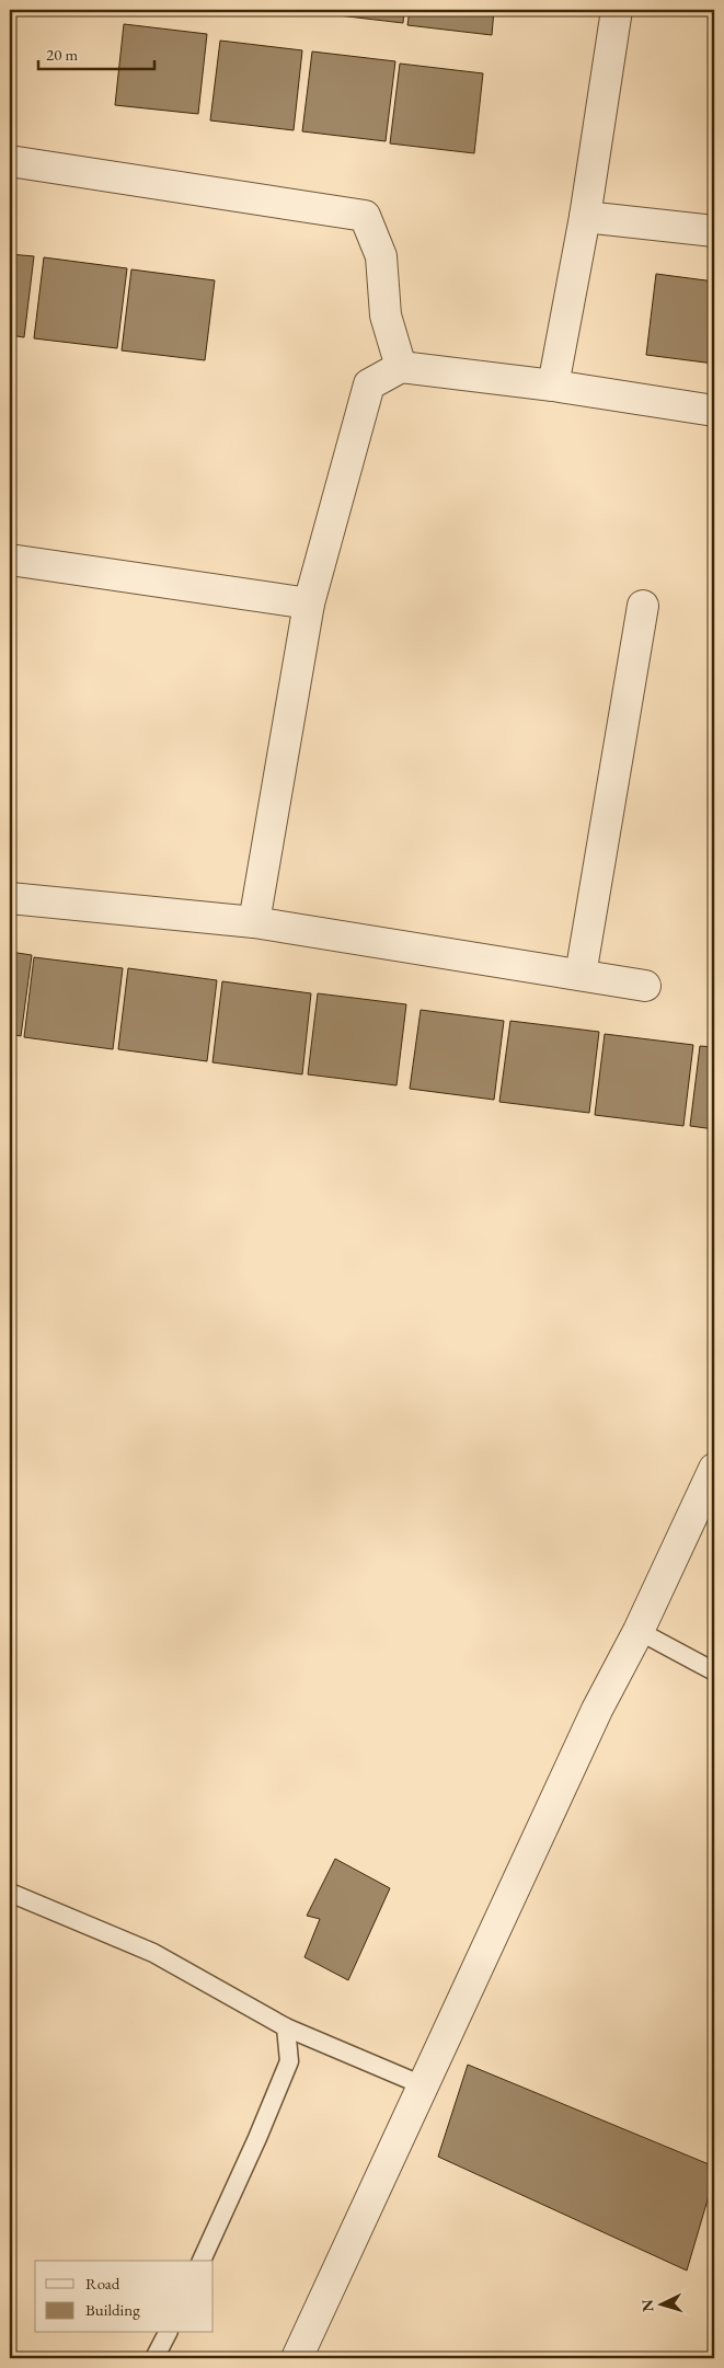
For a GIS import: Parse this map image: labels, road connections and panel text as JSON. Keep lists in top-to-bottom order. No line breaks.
{"legend":["Road","Building"],"scale_bar":"20 m","north":"left"}
